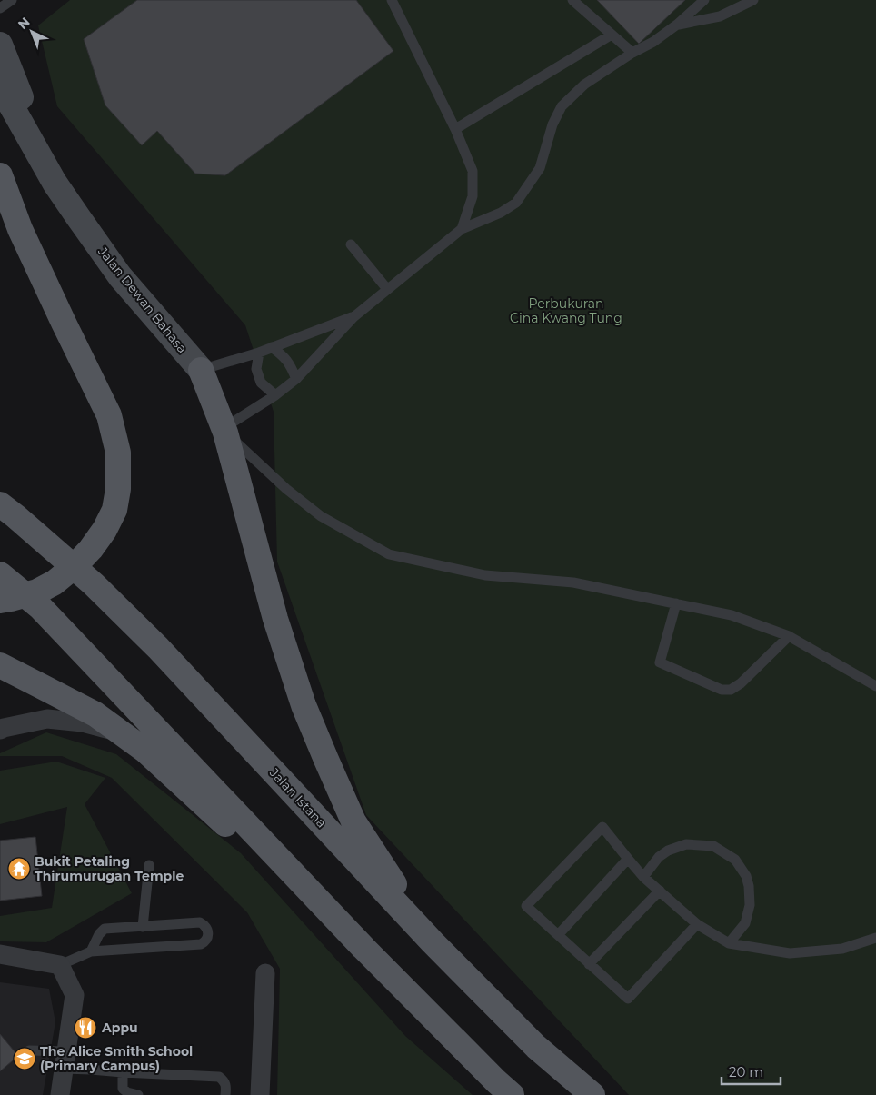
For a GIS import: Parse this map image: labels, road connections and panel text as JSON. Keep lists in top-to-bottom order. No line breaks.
{"streets":{"main road":["Jalan Dewan Bahasa","Jalan Istana"]},"parks":["Perbukuran Cina Kwang Tung"],"places":{"temple":["Bukit Petaling Thirumurugan Temple"],"restaurant":["Appu"],"school or university":["The Alice Smith School (Primary Campus)"]},"scale_bar":"20 m","north":"top left"}
